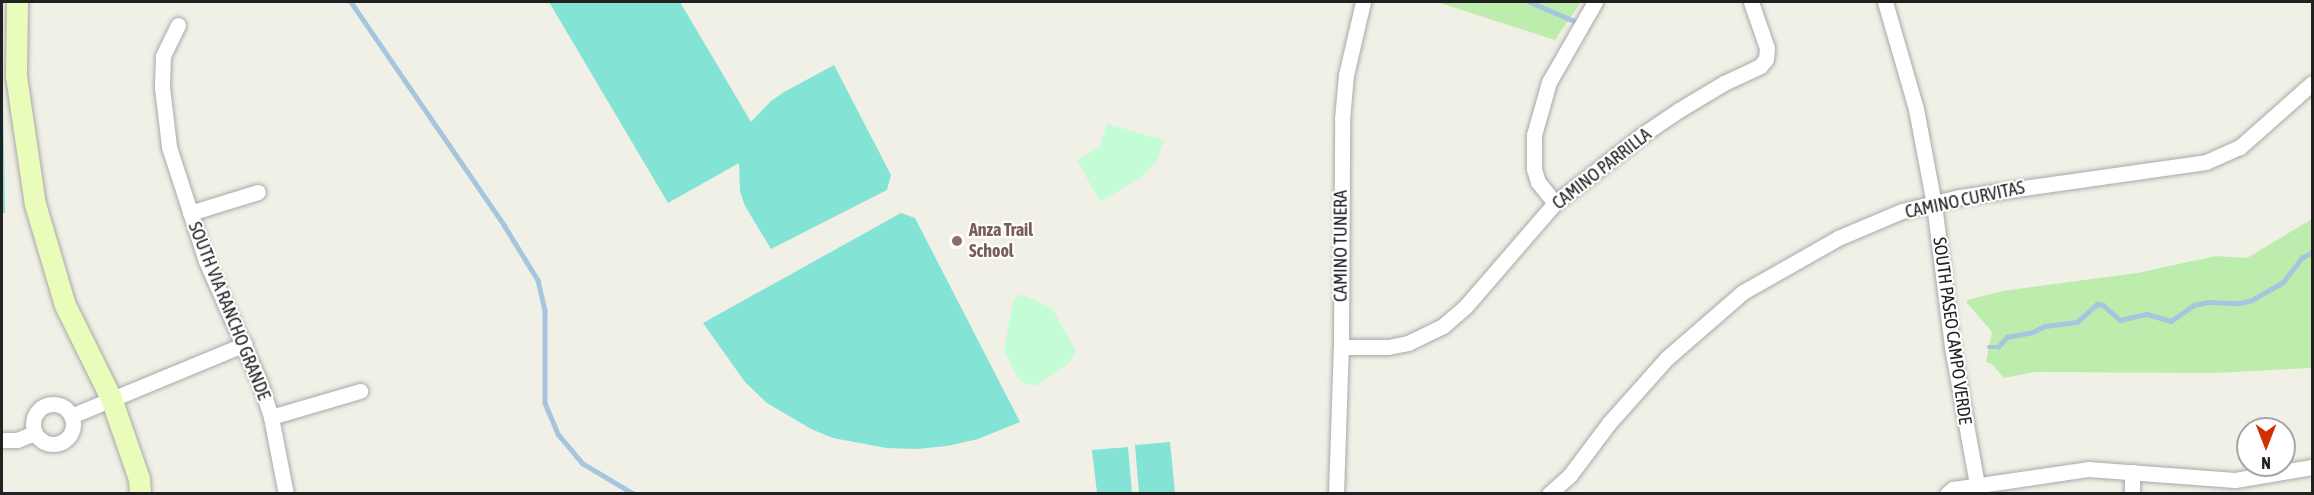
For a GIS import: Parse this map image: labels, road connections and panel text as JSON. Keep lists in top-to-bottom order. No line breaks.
{"streets":{"street":["CAMINO PARRILLA","CAMINO CURVITAS","CAMINO TUNERA","SOUTH VIA RANCHO GRANDE","SOUTH PASEO CAMPO VERDE"]},"crossings":[["CAMINO PARRILLA","CAMINO TUNERA"],["CAMINO CURVITAS","SOUTH PASEO CAMPO VERDE"]],"places":["Anza Trail School"],"north":"bottom"}
